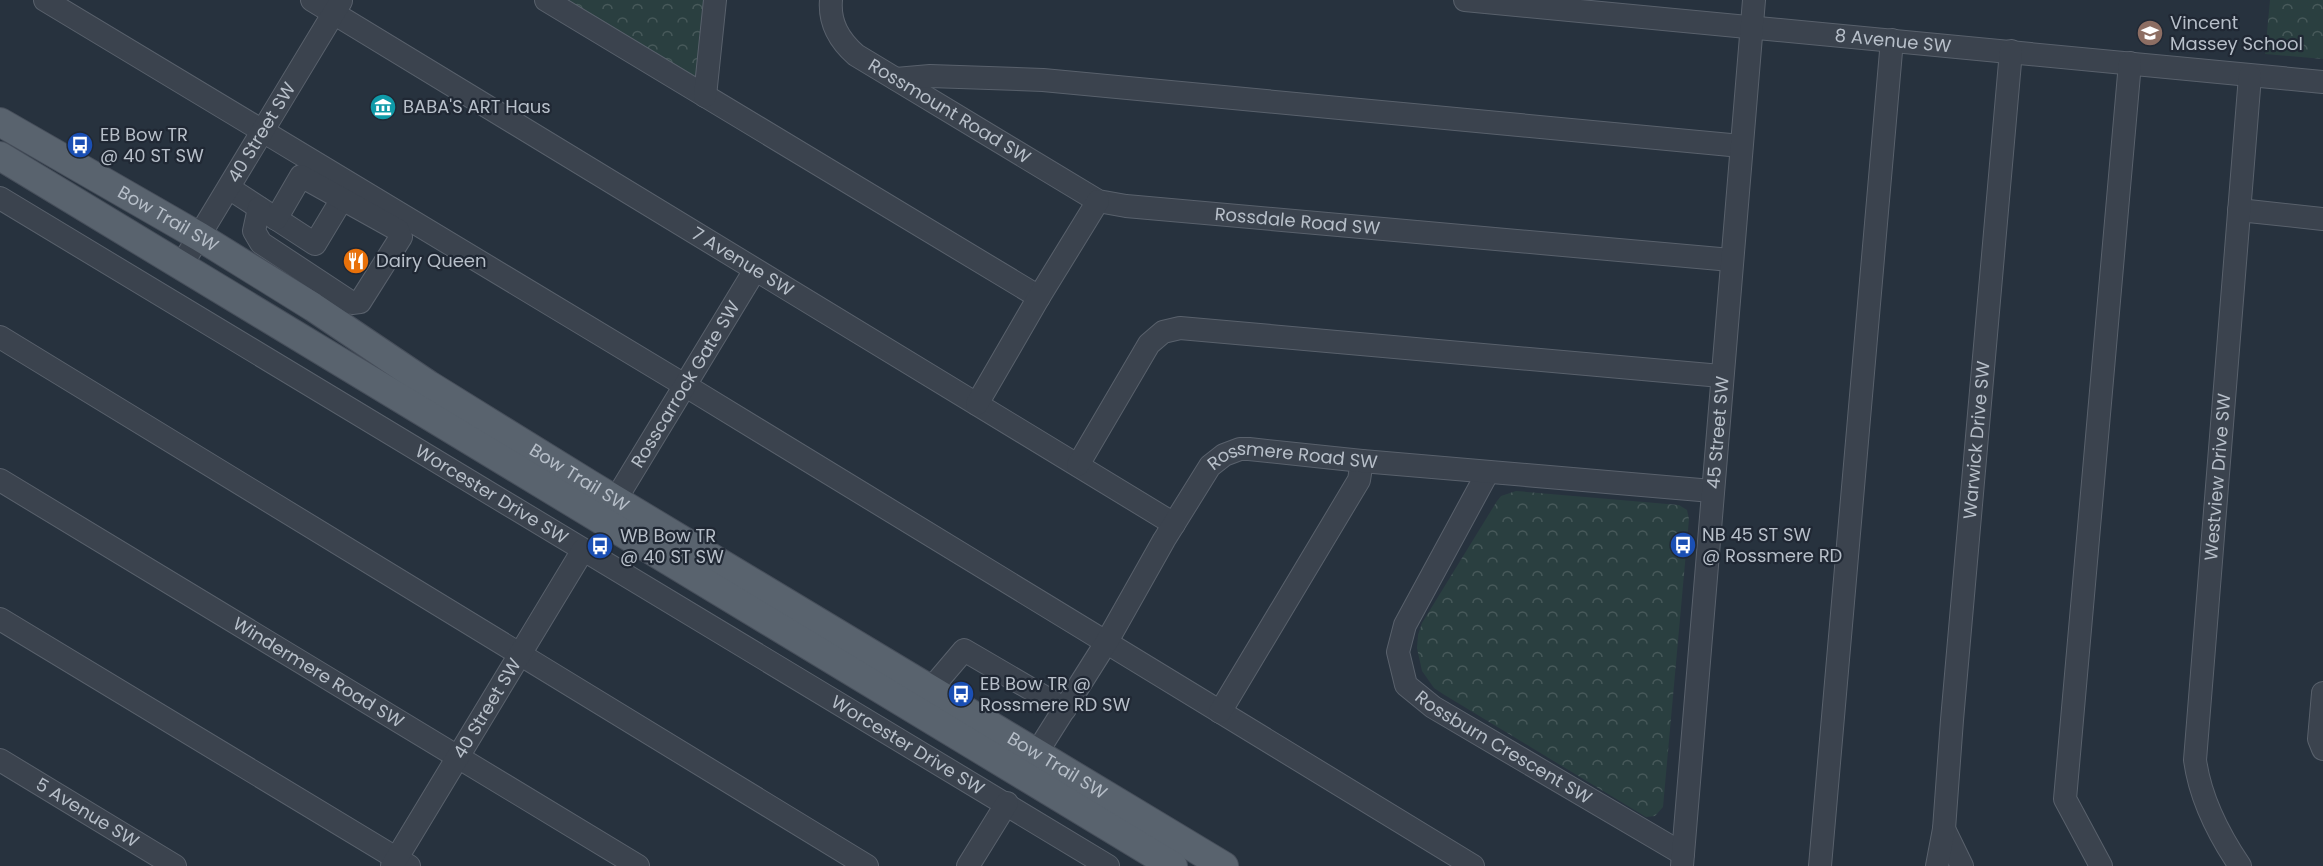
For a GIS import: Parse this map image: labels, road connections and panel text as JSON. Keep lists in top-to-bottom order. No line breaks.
{"streets":{"main road":["Bow Trail SW"],"street":["8 Avenue SW","Rossmount Road SW","40 Street SW","Rossdale Road SW","7 Avenue SW","Rosscarrock Gate SW","45 Street SW","Warwick Drive SW","Rossmere Road SW","Westview Drive SW","Worcester Drive SW","Windermere Road SW","Rossburn Crescent SW","5 Avenue SW"]},"crossings":[["8 Avenue SW","45 Street SW"],["8 Avenue SW","Warwick Drive SW"],["8 Avenue SW","Westview Drive SW"],["Rossmount Road SW","Rossdale Road SW"],["40 Street SW","Bow Trail SW"],["40 Street SW","7 Avenue SW"],["40 Street SW","Worcester Drive SW"],["40 Street SW","Windermere Road SW"],["Bow Trail SW","Rosscarrock Gate SW"],["Bow Trail SW","Rossmere Road SW"],["Rossdale Road SW","45 Street SW"],["7 Avenue SW","Rosscarrock Gate SW"],["7 Avenue SW","Rossmere Road SW"],["45 Street SW","Rossmere Road SW"],["45 Street SW","Rossburn Crescent SW"],["Rossmere Road SW","Rossburn Crescent SW"]],"places":{"school or university":["Vincent Massey School"],"museum":["BABA'S ART Haus"],"bus stop":["EB Bow TR @ 40 ST SW","NB 45 ST SW @ Rossmere RD","WB Bow TR @ 40 ST SW","EB Bow TR @ Rossmere RD SW"],"restaurant":["Dairy Queen"]}}
